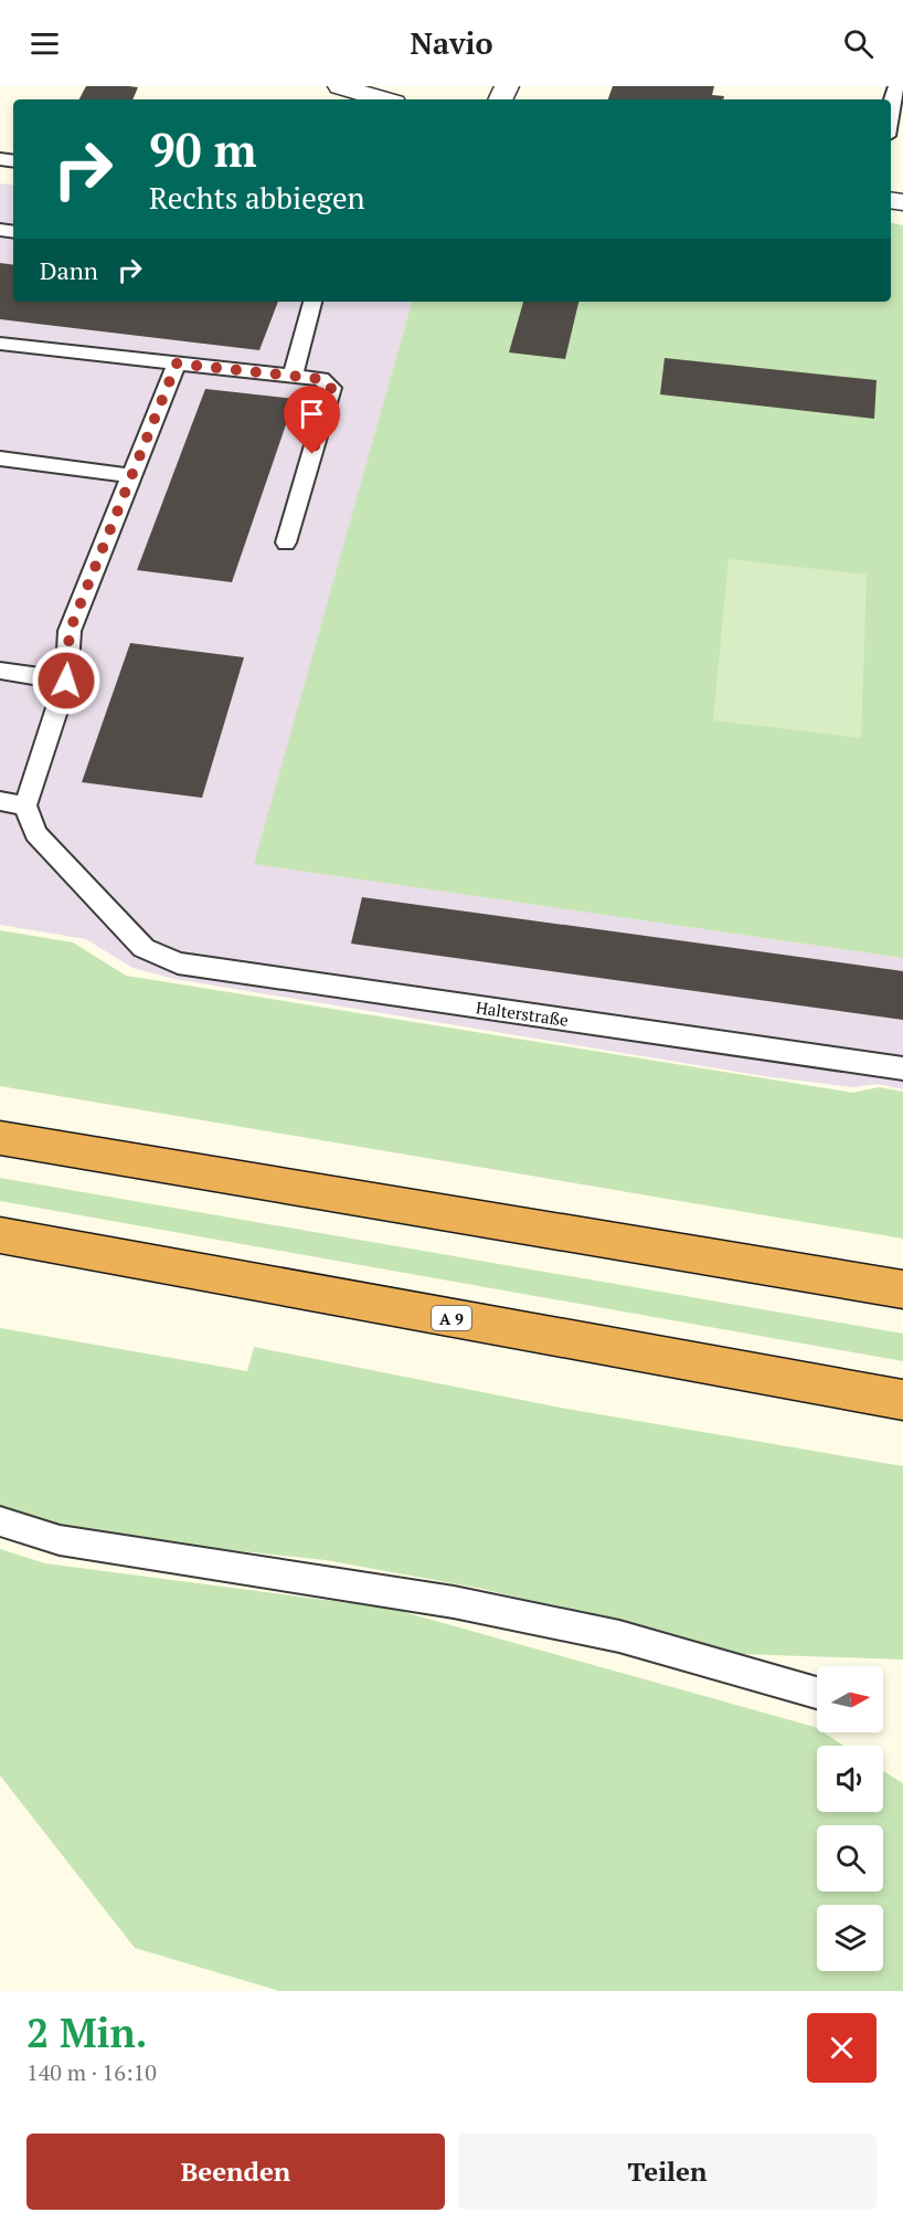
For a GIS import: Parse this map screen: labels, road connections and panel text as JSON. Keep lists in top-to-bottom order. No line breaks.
{"streets":{"highway":["A 9"],"lane":["Halterstraße"]},"north":"right","page":{"header":"Navio","turn":["90 m","Rechts abbiegen"],"then":"Dann","heading":["2 Min.","140 m · 16:10"],"buttons":["Beenden","Teilen"]}}
